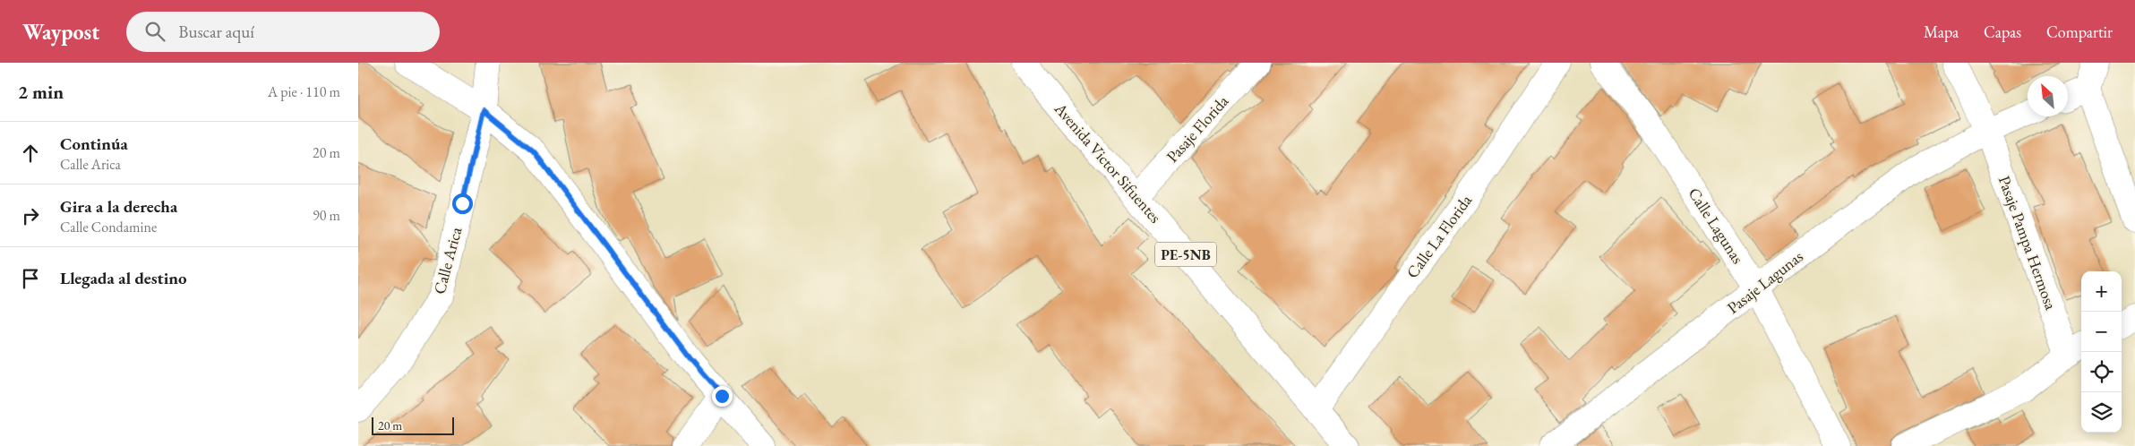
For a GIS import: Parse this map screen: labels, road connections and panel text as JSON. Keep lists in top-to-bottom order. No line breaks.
{"streets":{"main road":["Pasaje Florida","Avenida Victor Sifuentes","Calle Lagunas","Calle La Florida","Pasaje Pampa Hermosa","PE-5NB","Calle Arica","Pasaje Lagunas"]},"crossings":[["Pasaje Florida","Avenida Victor Sifuentes"],["Avenida Victor Sifuentes","Calle La Florida"],["Calle Lagunas","Pasaje Lagunas"],["Pasaje Pampa Hermosa","Pasaje Lagunas"]],"scale_bar":"20 m","north":"top left","page":{"header":"Waypost","search":"Buscar aquí","nav":["Mapa","Capas","Compartir"],"heading":["2 min","A pie · 110 m"],"list":[["Continúa","Calle Arica","20 m"],["Gira a la derecha","Calle Condamine","90 m"],"Llegada al destino"],"map_buttons":["+","−"],"scale":"20 m"}}
